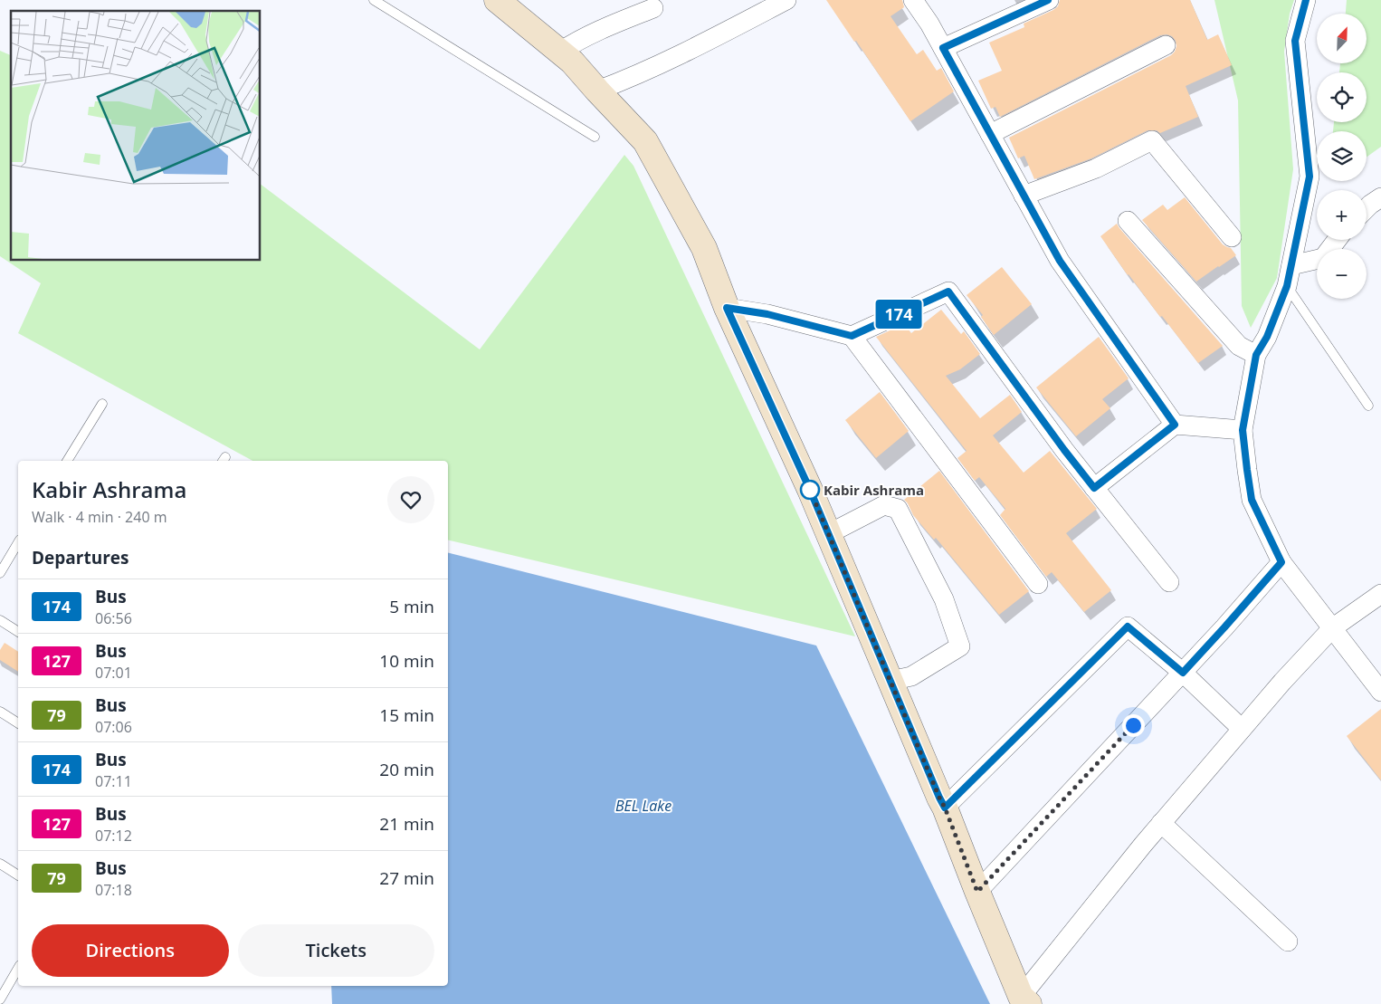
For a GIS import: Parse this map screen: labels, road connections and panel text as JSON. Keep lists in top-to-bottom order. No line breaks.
{"water":["BEL Lake"],"places":["Kabir Ashrama"],"lines":["bus line 174"],"north":"top right","page":{"on_map":"174","map_buttons":["+","−"],"heading":[["Kabir Ashrama","Walk · 4 min · 240 m"],"Departures"],"list":[{"mark":"174","name":"Bus","note":"06:56","value":"5 min"},{"mark":"127","name":"Bus","note":"07:01","value":"10 min"},{"mark":"79","name":"Bus","note":"07:06","value":"15 min"},{"mark":"174","name":"Bus","note":"07:11","value":"20 min"},{"mark":"127","name":"Bus","note":"07:12","value":"21 min"},{"mark":"79","name":"Bus","note":"07:18","value":"27 min"}],"buttons":["Directions","Tickets"]}}
